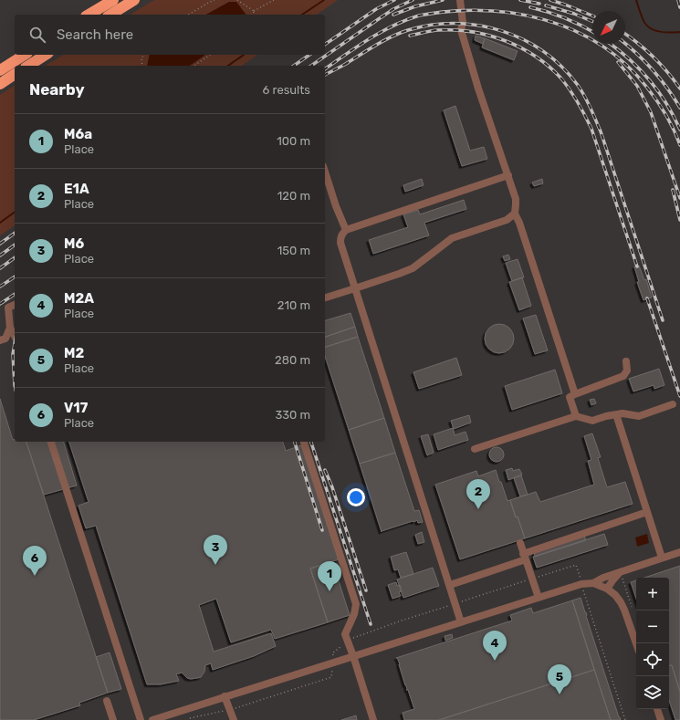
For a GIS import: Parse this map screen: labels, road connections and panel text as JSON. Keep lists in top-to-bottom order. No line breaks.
{"north":"bottom left","page":{"search":"Search here","heading":["Nearby","6 results"],"list":[{"mark":"1","name":"M6a","note":"Place","value":"100 m"},{"mark":"2","name":"E1A","note":"Place","value":"120 m"},{"mark":"3","name":"M6","note":"Place","value":"150 m"},{"mark":"4","name":"M2A","note":"Place","value":"210 m"},{"mark":"5","name":"M2","note":"Place","value":"280 m"},{"mark":"6","name":"V17","note":"Place","value":"330 m"}],"pins":["2","3","6","1","4","5"],"map_buttons":["+","−"]}}
